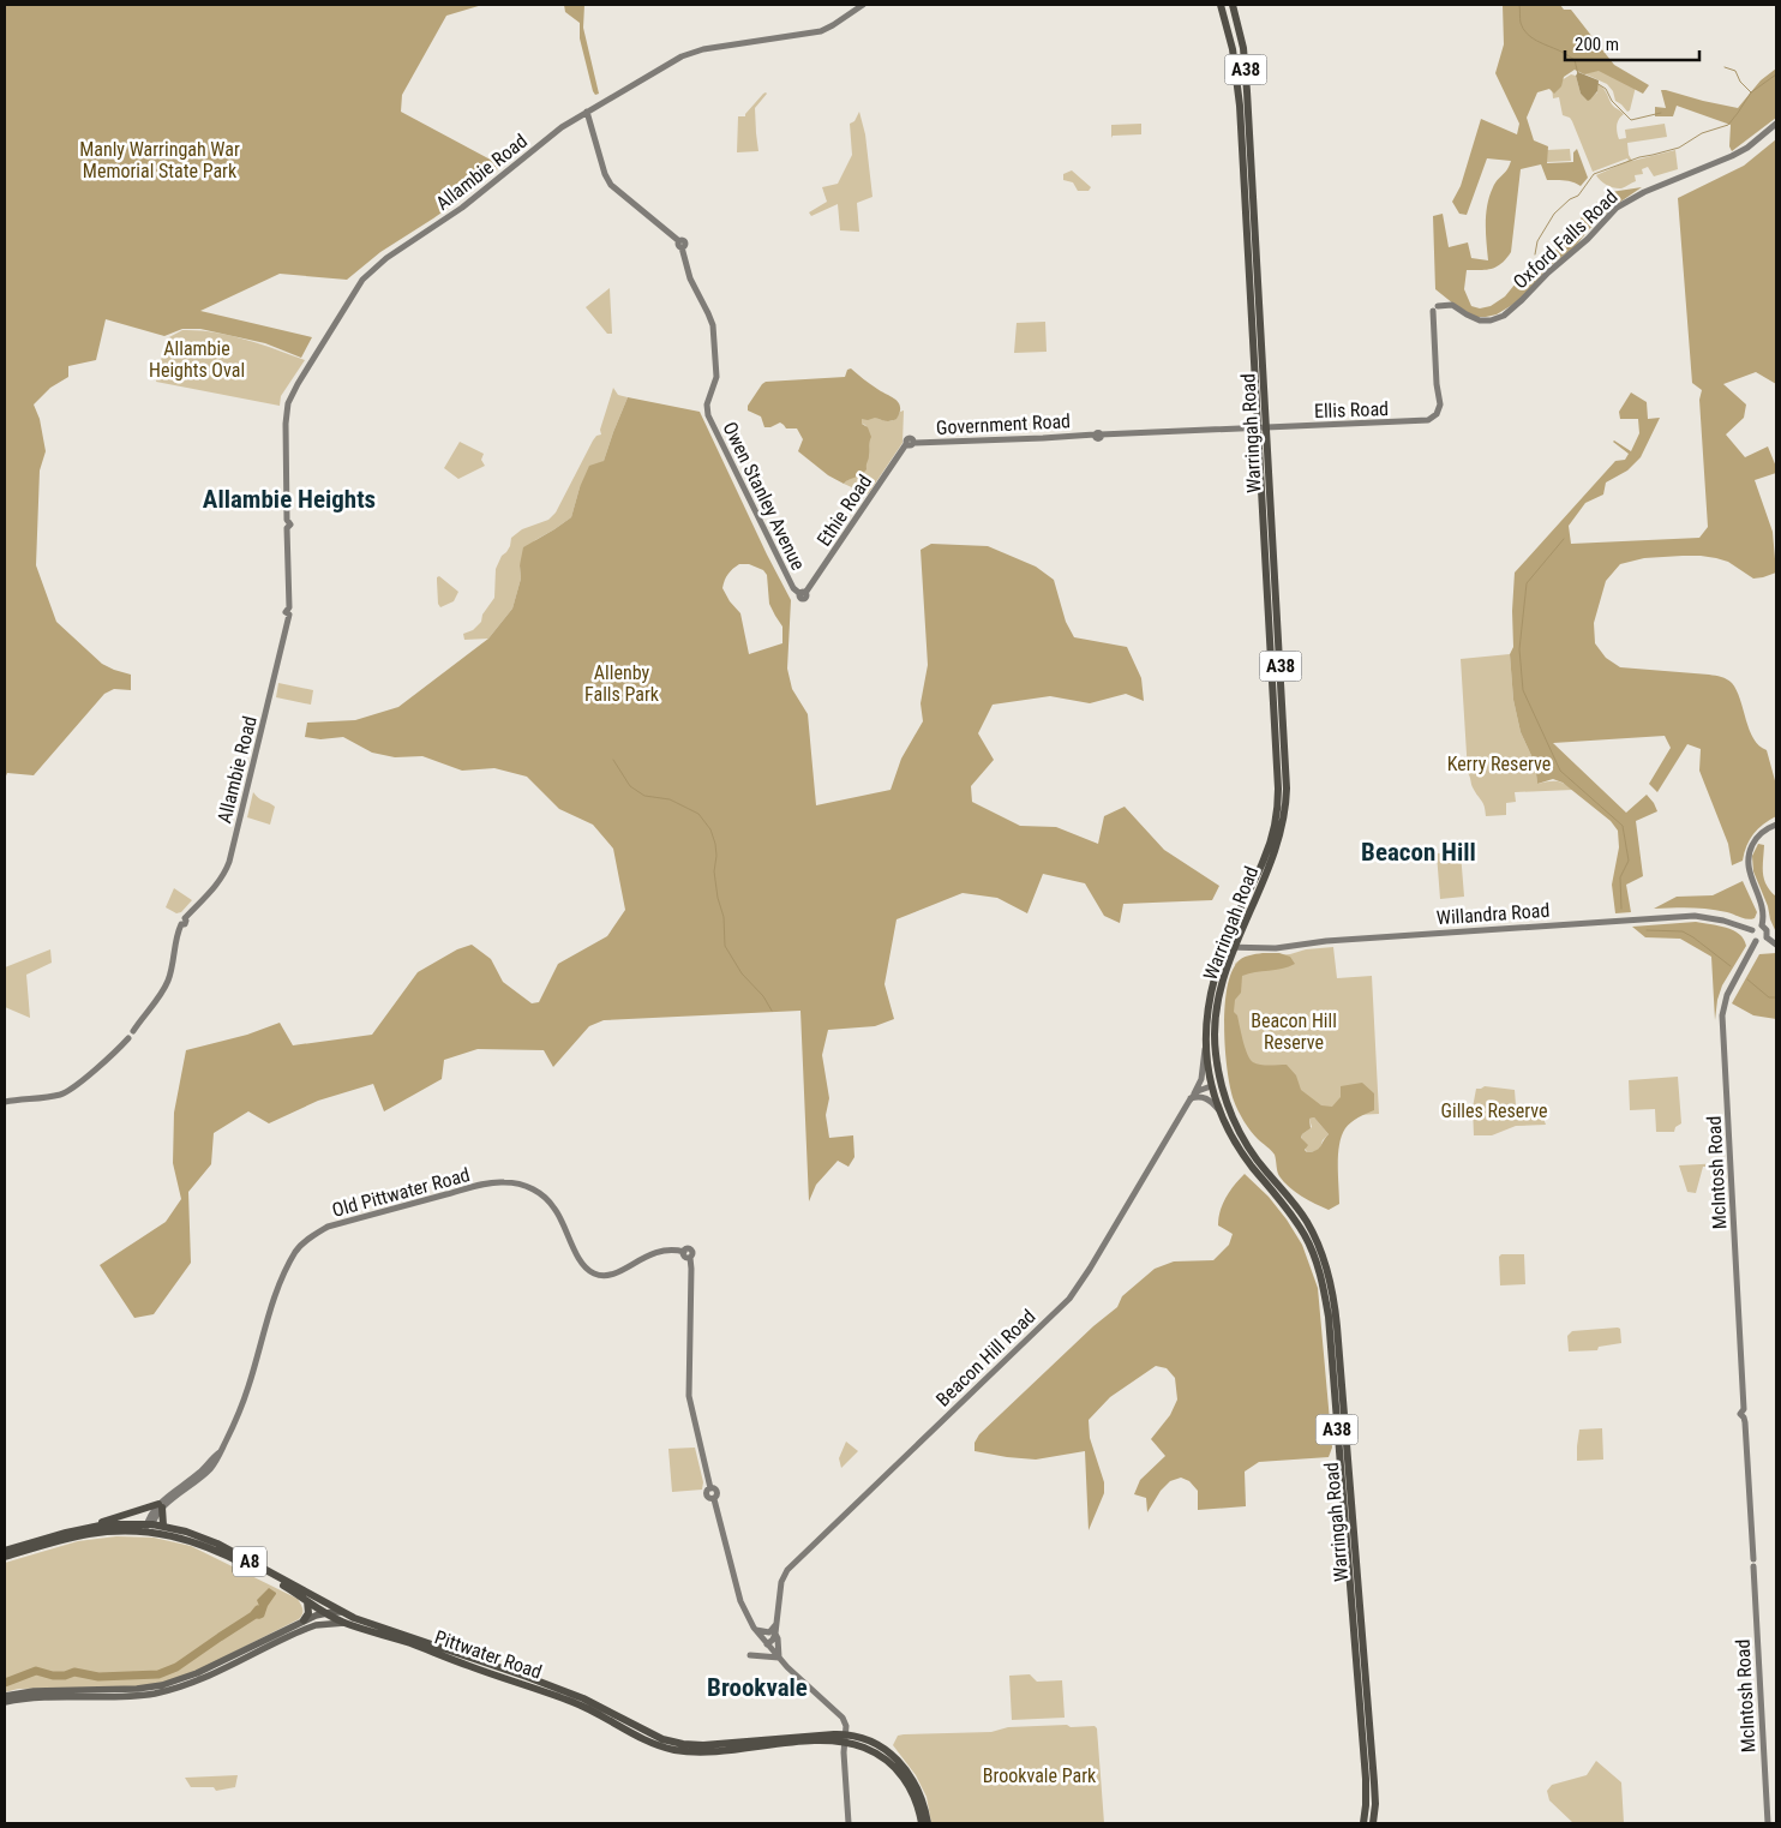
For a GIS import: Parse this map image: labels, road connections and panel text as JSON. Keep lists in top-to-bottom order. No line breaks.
{"streets":{"highway":["A38","Warringah Road","A8","Pittwater Road"],"street":["Allambie Road","Oxford Falls Road","Ellis Road","Government Road","Owen Stanley Avenue","Ethie Road","Willandra Road","McIntosh Road","Old Pittwater Road","Beacon Hill Road"]},"crossings":[["Allambie Road","Owen Stanley Avenue"],["Oxford Falls Road","Ellis Road"],["Ellis Road","Government Road"],["Ellis Road","Warringah Road"],["Government Road","Warringah Road"],["Government Road","Ethie Road"],["Warringah Road","Willandra Road"],["Warringah Road","Beacon Hill Road"],["Owen Stanley Avenue","Ethie Road"],["Willandra Road","McIntosh Road"],["Old Pittwater Road","A8"],["A8","Pittwater Road"]],"districts":["Allambie Heights","Beacon Hill","Brookvale"],"parks":["Manly Warringah War Memorial State Park","Allambie Heights Oval","Allenby Falls Park","Kerry Reserve","Beacon Hill Reserve","Gilles Reserve","Brookvale Park"],"scale_bar":"200 m"}
